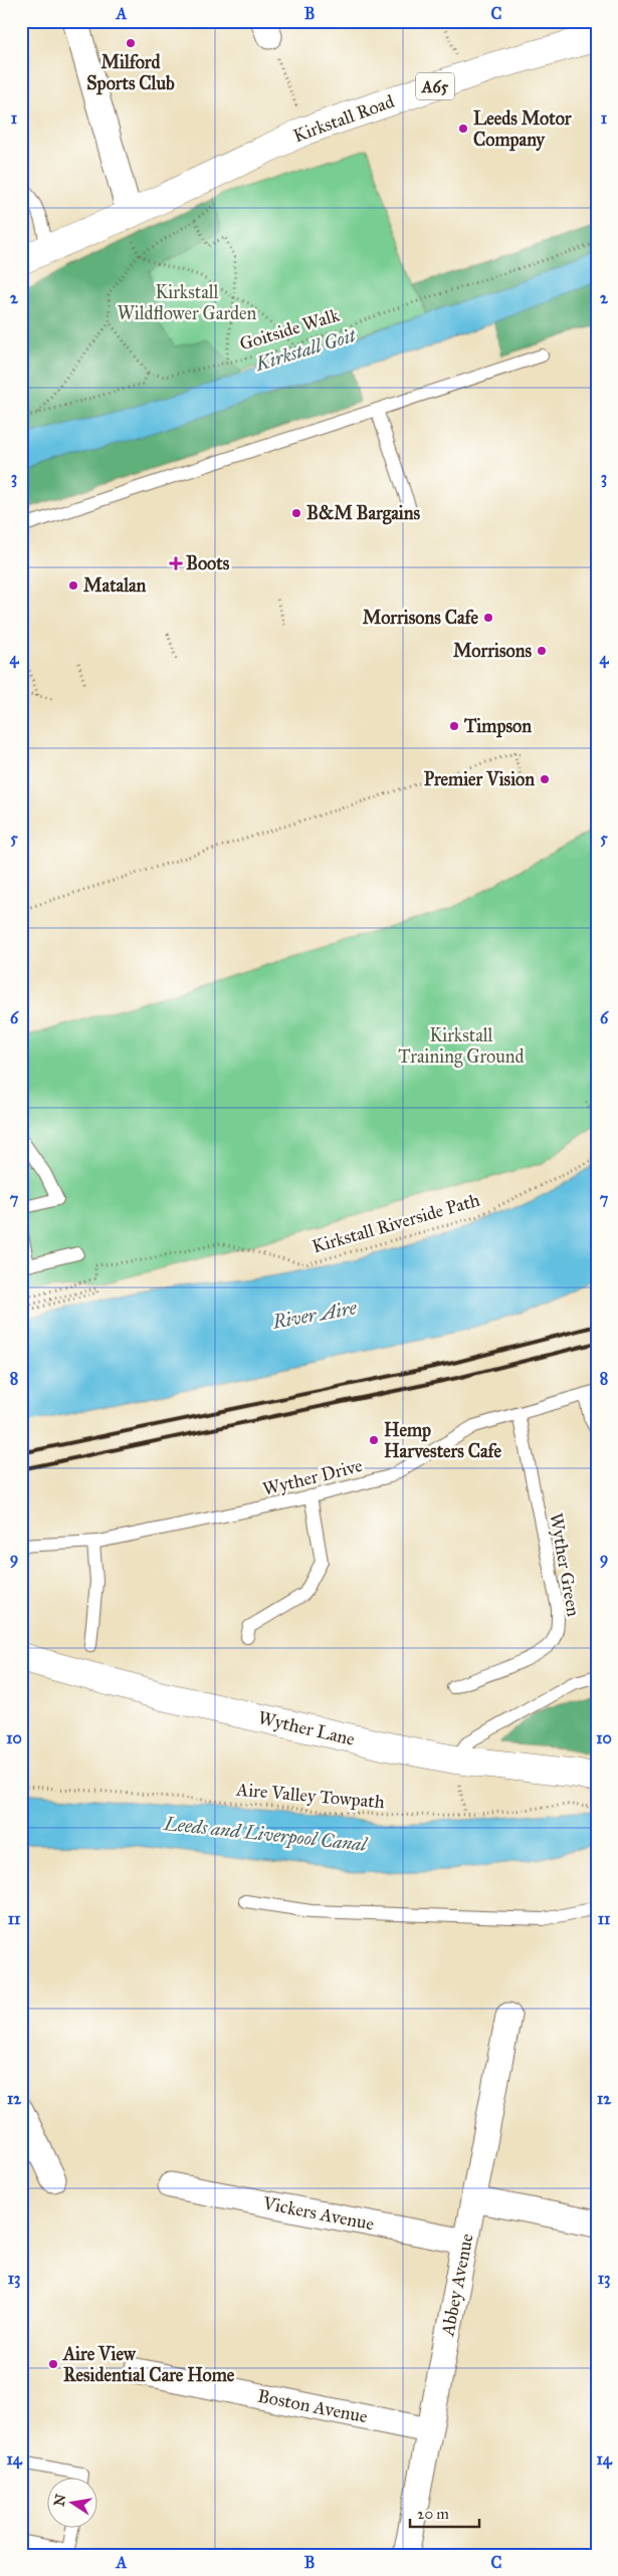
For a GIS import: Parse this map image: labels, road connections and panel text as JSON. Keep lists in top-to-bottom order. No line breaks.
{"streets":{"main road":["A65","Kirkstall Road","Wyther Lane"],"street":["Vickers Avenue","Abbey Avenue","Boston Avenue"],"lane":["Wyther Drive","Wyther Green"],"path":["Goitside Walk","Kirkstall Riverside Path","Aire Valley Towpath"]},"crossings":[["A65","Kirkstall Road"],["Wyther Drive","Wyther Green"],["Vickers Avenue","Abbey Avenue"],["Abbey Avenue","Boston Avenue"]],"water":["Kirkstall Goit","River Aire","Leeds and Liverpool Canal"],"parks":["Kirkstall Wildflower Garden","Kirkstall Training Ground"],"places":{"other":["Milford Sports Club","Leeds Motor Company","B&M Bargains","Matalan","Morrisons Cafe","Morrisons","Timpson","Premier Vision","Hemp Harvesters Cafe","Aire View Residential Care Home"],"health":["Boots"]},"scale_bar":"20 m","north":"left","grid":{"columns":["A","B","C"],"rows":["1","2","3","4","5","6","7","8","9","10","11","12","13","14"]}}
